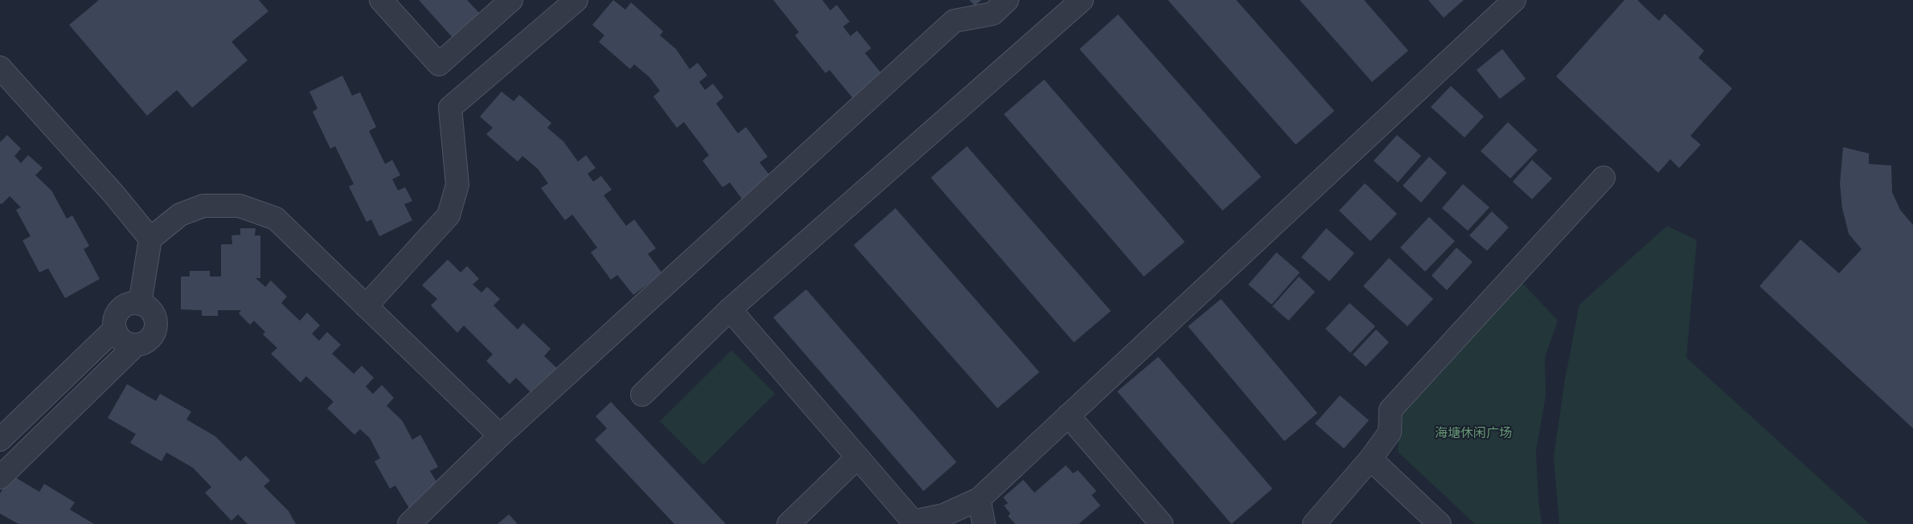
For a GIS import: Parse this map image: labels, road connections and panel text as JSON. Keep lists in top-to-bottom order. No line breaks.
{"parks":["海塘休闲广场"]}
